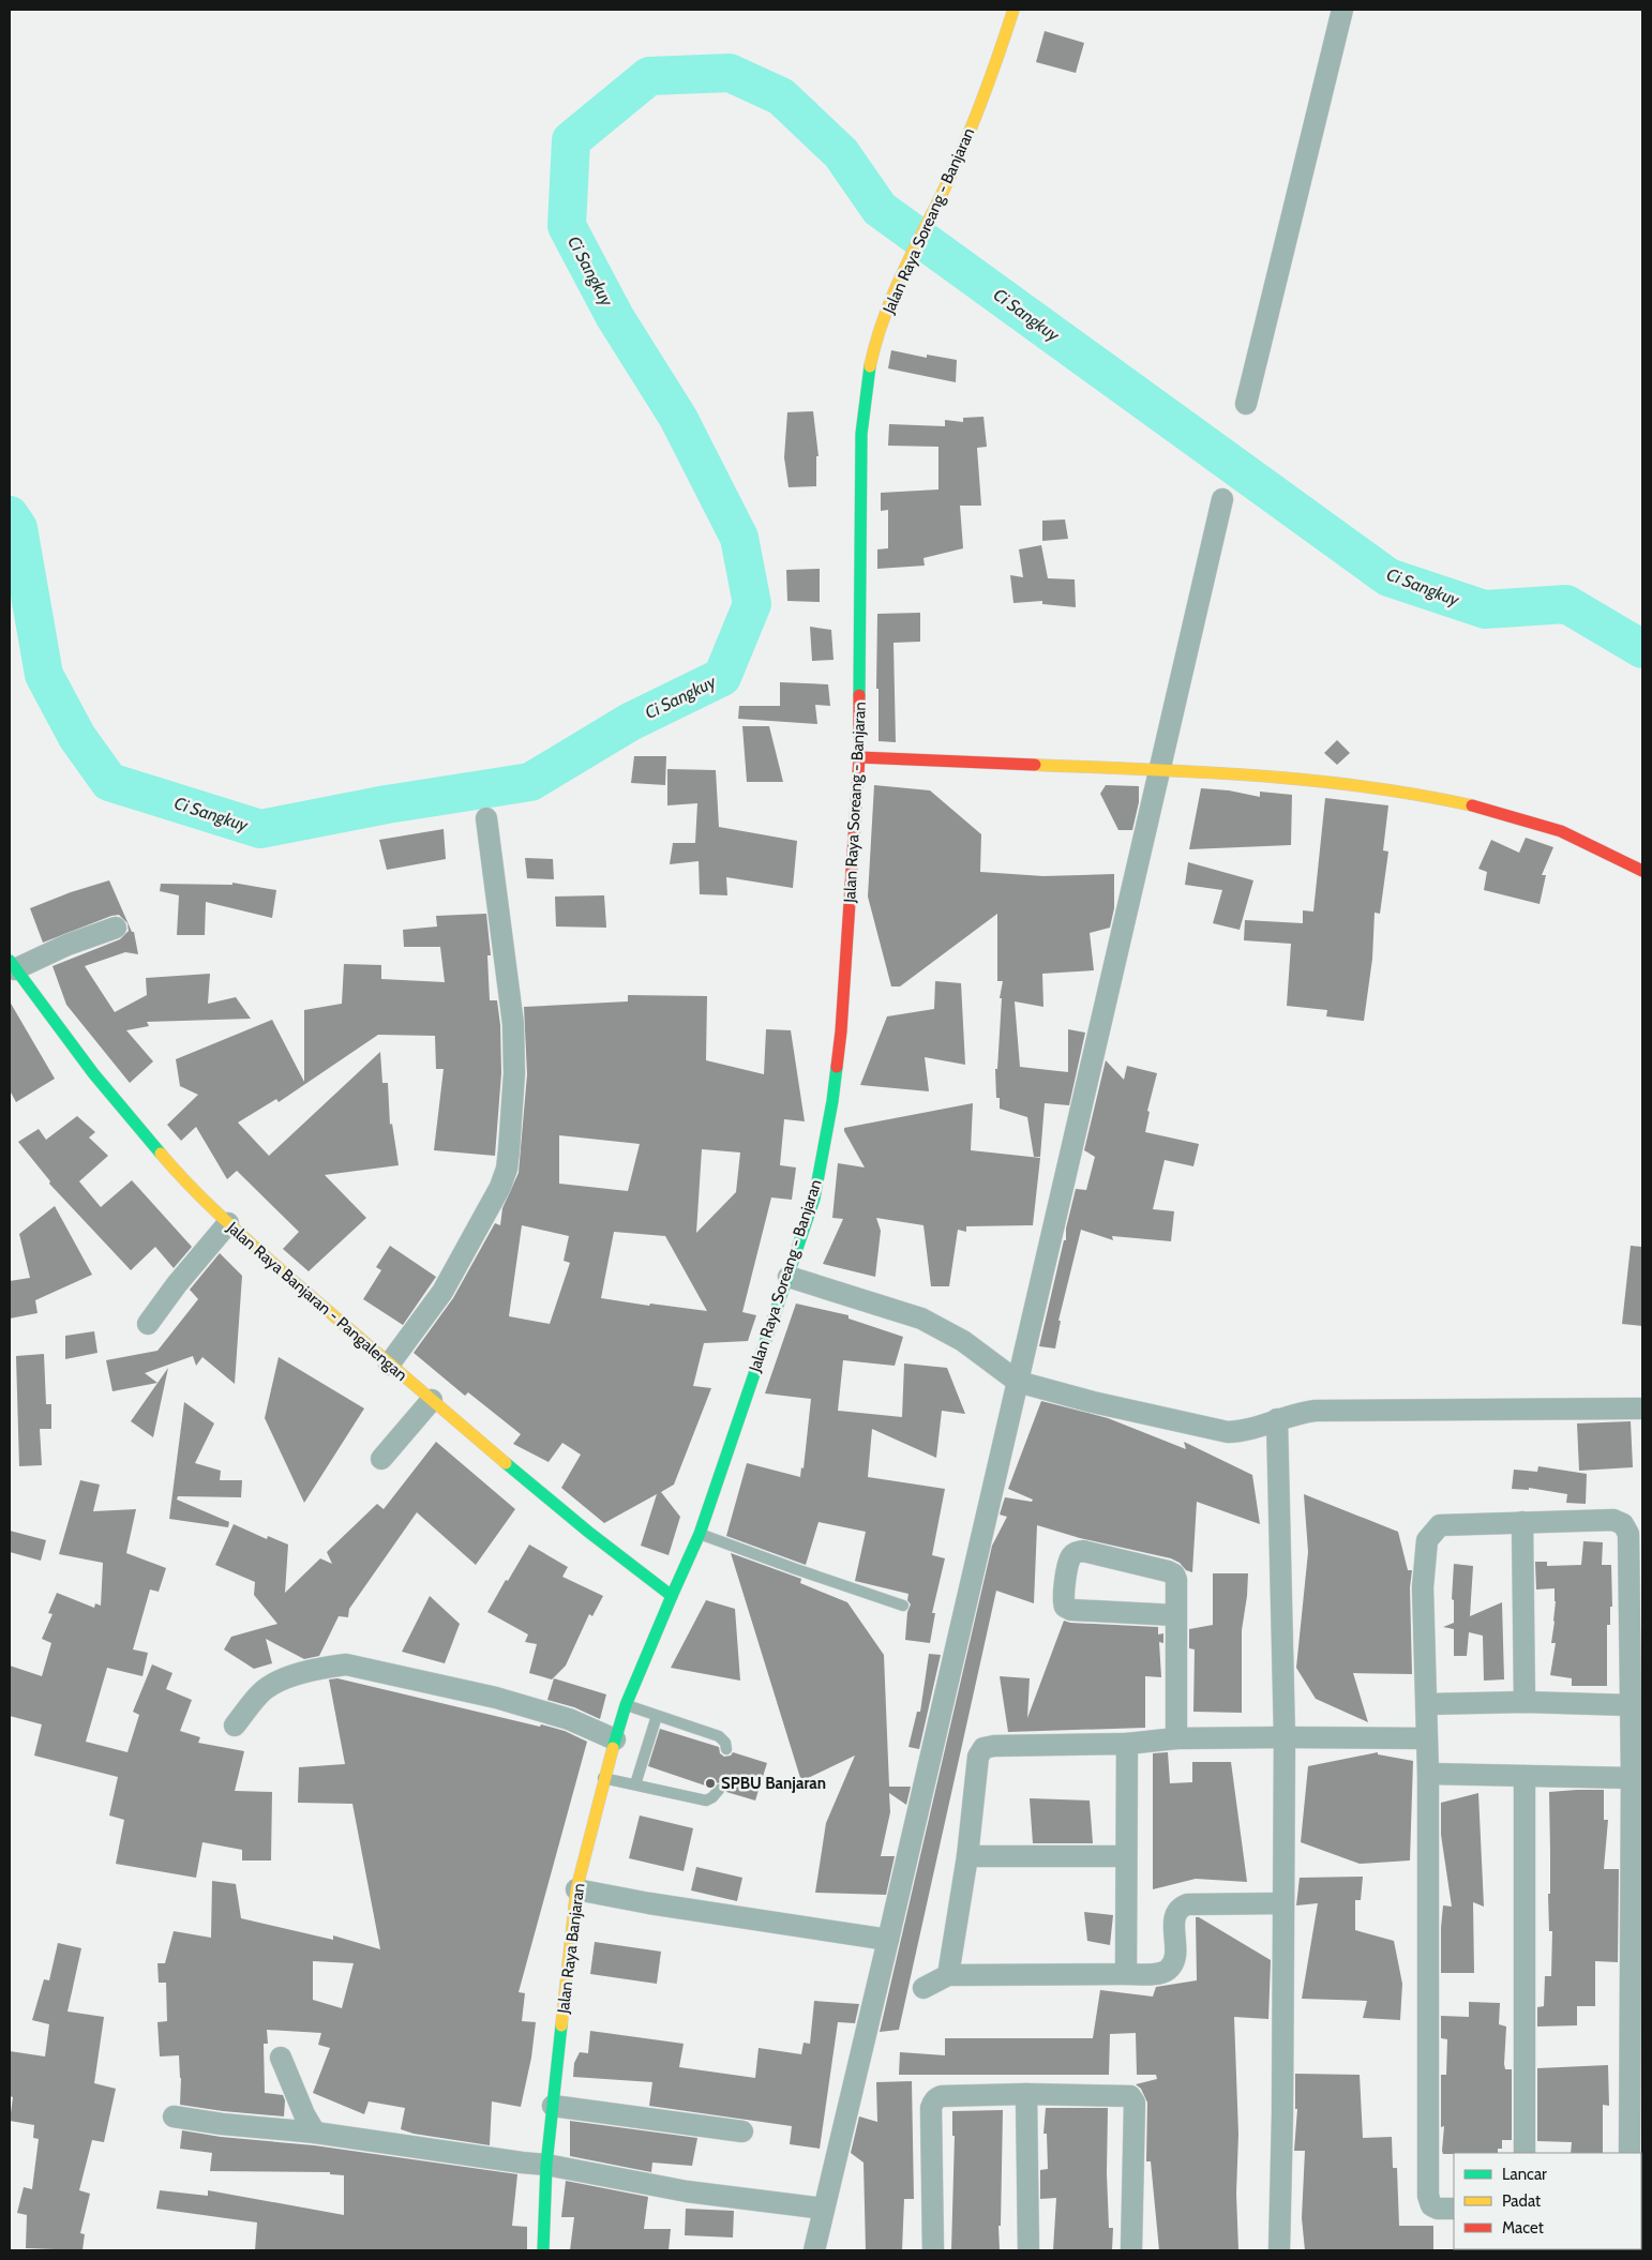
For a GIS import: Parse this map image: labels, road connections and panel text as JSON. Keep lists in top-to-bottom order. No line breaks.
{"streets":{"main road":["Jalan Raya Soreang - Banjaran","Jalan Raya Banjaran - Pangalengan","Jalan Raya Banjaran"]},"crossings":[["Jalan Raya Soreang - Banjaran","Jalan Raya Banjaran - Pangalengan"],["Jalan Raya Soreang - Banjaran","Jalan Raya Banjaran"],["Jalan Raya Banjaran - Pangalengan","Jalan Raya Banjaran"]],"water":["Ci Sangkuy"],"places":["SPBU Banjaran"],"legend":["Lancar","Padat","Macet"]}
